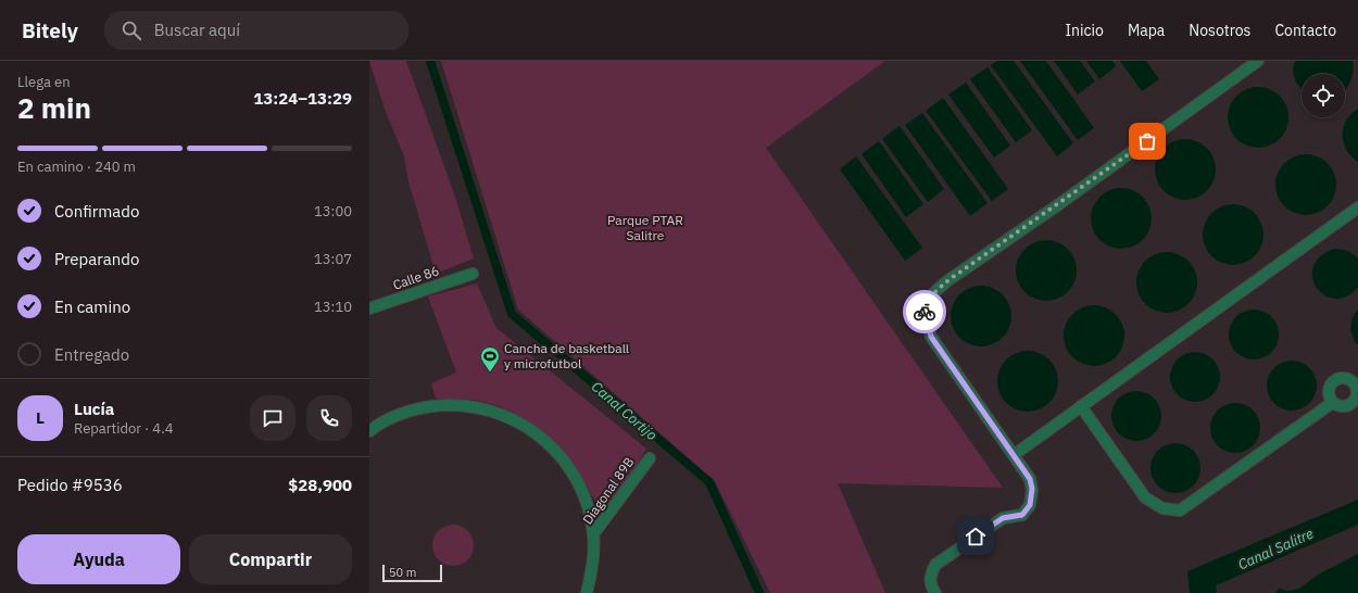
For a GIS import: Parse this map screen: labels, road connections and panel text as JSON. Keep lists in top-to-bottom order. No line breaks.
{"streets":{"street":["Calle 86","Diagonal 89B"]},"water":["Canal Cortijo","Canal Salitre"],"parks":["Parque PTAR Salitre"],"places":{"sports":["Cancha de basketball y microfutbol"]},"scale_bar":"50 m","page":{"header":"Bitely","search":"Buscar aquí","nav":["Inicio","Mapa","Nosotros","Contacto"],"heading":["2 min","Llega en","13:24–13:29"],"panel":["Lucía","Repartidor · 4.4","Pedido #9536","$28,900"],"bar":"En camino · 240 m","list":[["Confirmado","13:00"],["Preparando","13:07"],["En camino","13:10"],"Entregado"],"round":"L","buttons":["Ayuda","Compartir"],"scale":"50 m"}}
